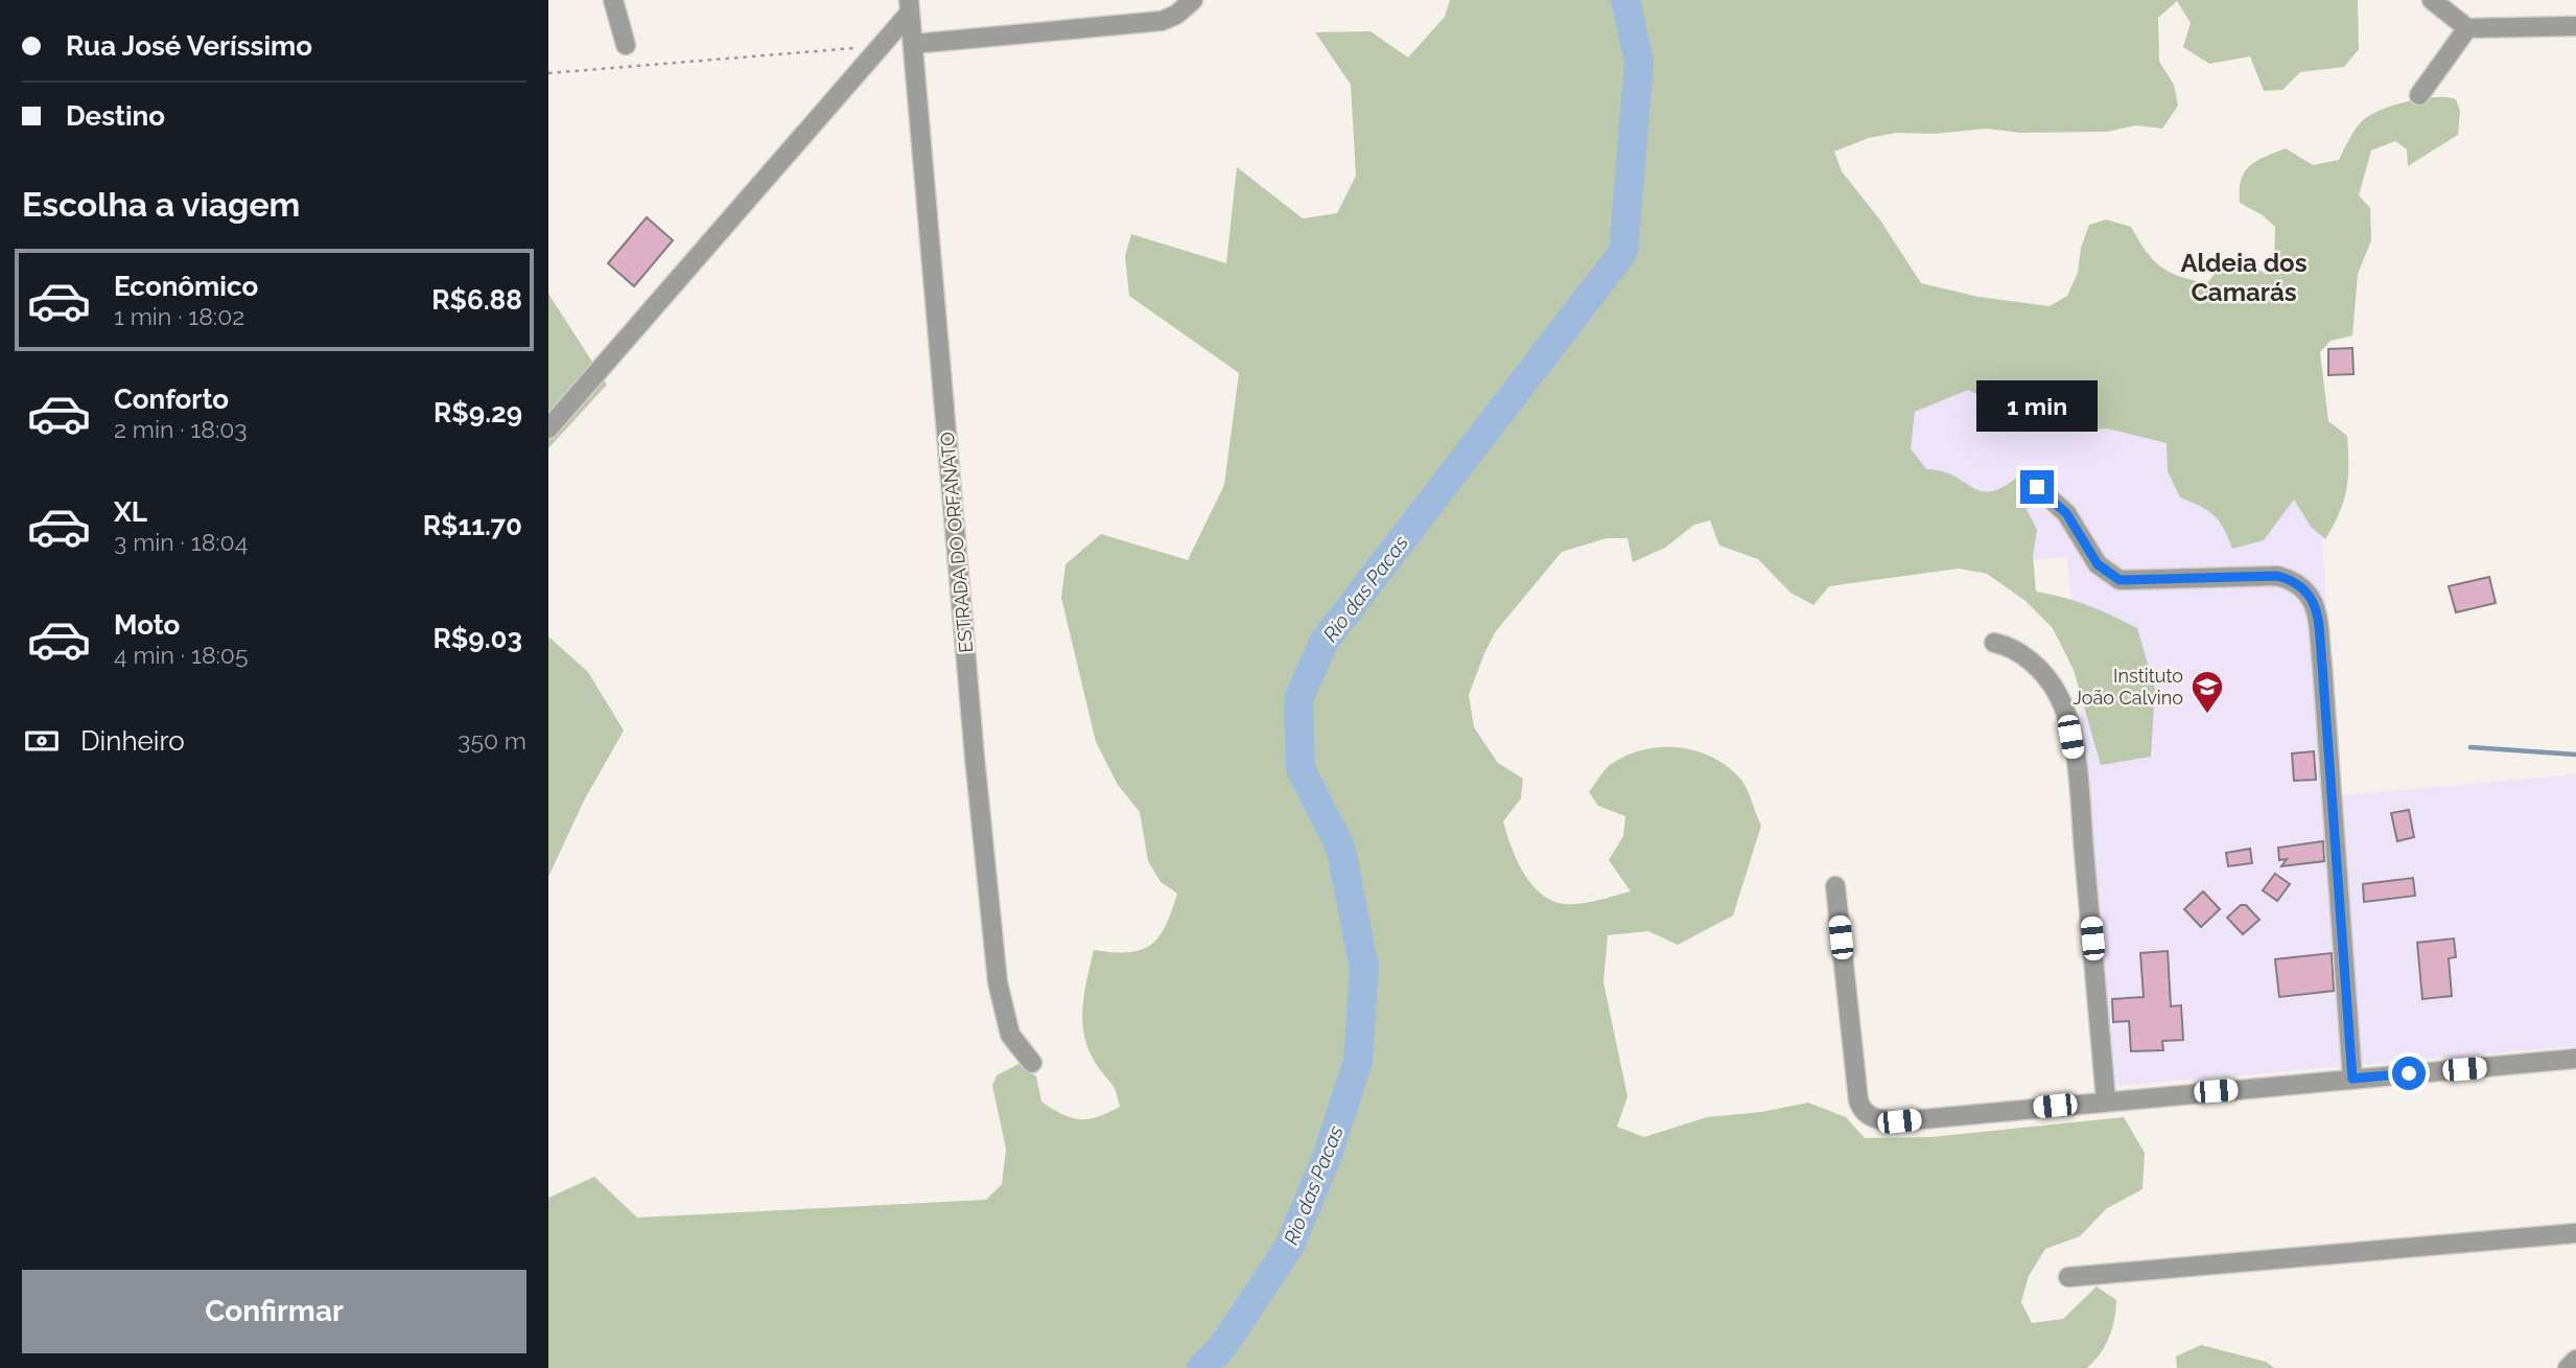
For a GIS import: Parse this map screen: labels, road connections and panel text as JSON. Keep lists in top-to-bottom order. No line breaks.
{"streets":{"street":["ESTRADA DO ORFANATO"]},"districts":["Aldeia dos Camarás"],"water":["Rio das Pacas"],"places":{"school or university":["Instituto João Calvino"]},"page":{"banner":["Rua José Veríssimo","Destino"],"heading":"Escolha a viagem","list":[{"name":"Econômico","note":"1 min · 18:02","value":"R$6.88"},{"name":"Conforto","note":"2 min · 18:03","value":"R$9.29"},{"name":"XL","note":"3 min · 18:04","value":"R$11.70"},{"name":"Moto","note":"4 min · 18:05","value":"R$9.03"}],"bubble":"1 min","pay":["Dinheiro","350 m"],"buttons":"Confirmar"}}
